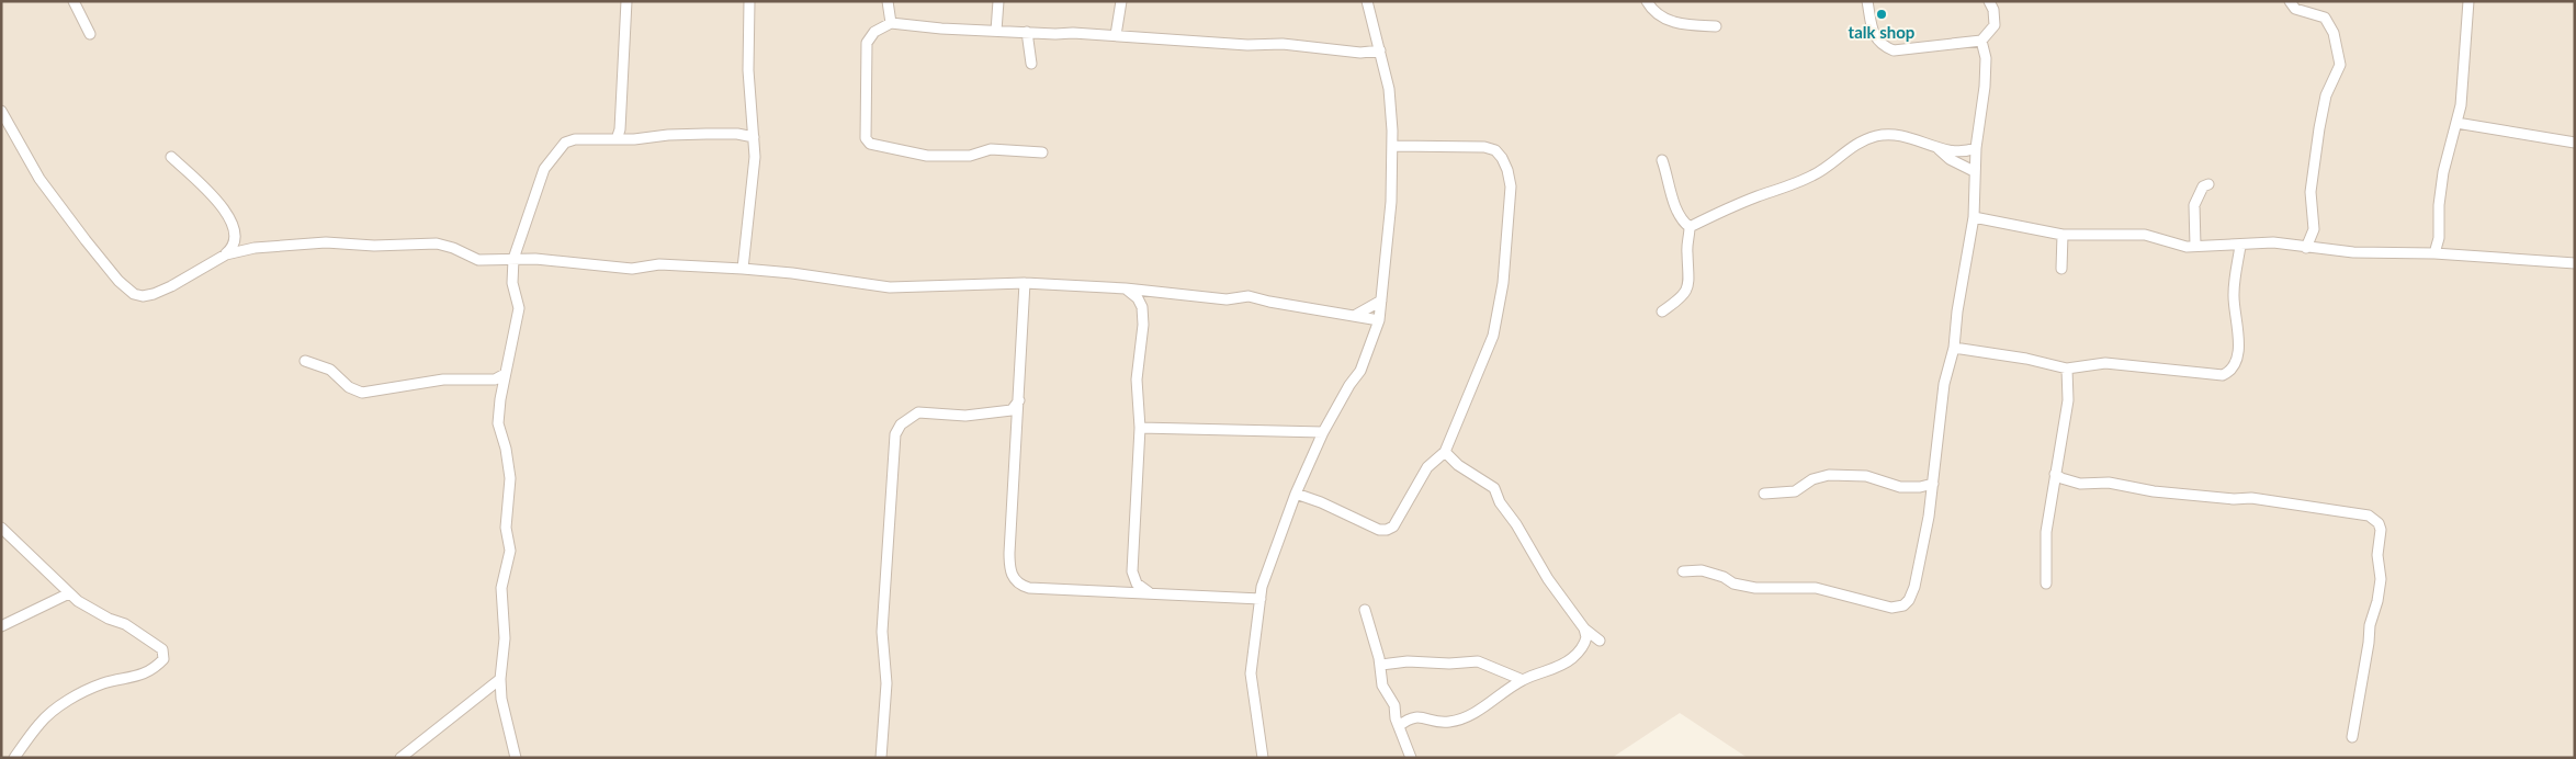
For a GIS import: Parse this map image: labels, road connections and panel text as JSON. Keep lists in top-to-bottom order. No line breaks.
{"places":["talk shop"]}
